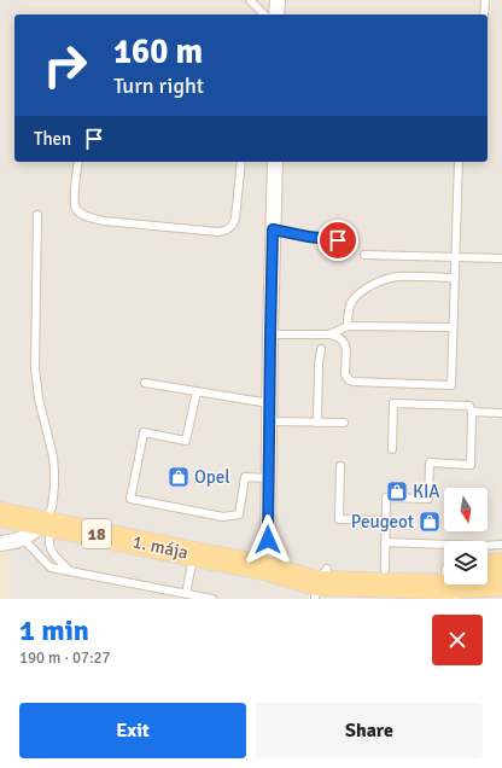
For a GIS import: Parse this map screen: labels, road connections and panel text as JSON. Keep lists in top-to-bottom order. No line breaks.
{"streets":{"main road":["18","1. mája"]},"places":{"shop":["Opel","KIA","Peugeot"]},"north":"bottom","page":{"turn":["160 m","Turn right"],"then":"Then","heading":["1 min","190 m · 07:27"],"buttons":["Exit","Share"]}}
